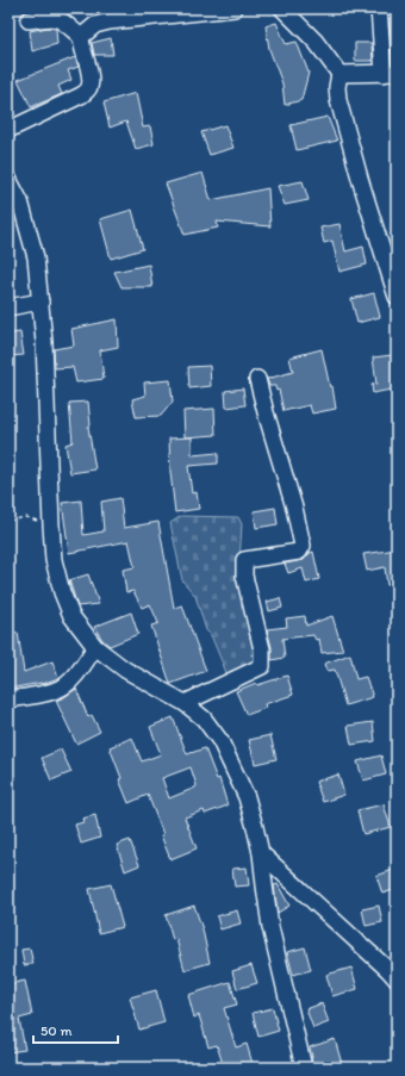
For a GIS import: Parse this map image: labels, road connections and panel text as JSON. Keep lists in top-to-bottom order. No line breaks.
{"scale_bar":"50 m"}
